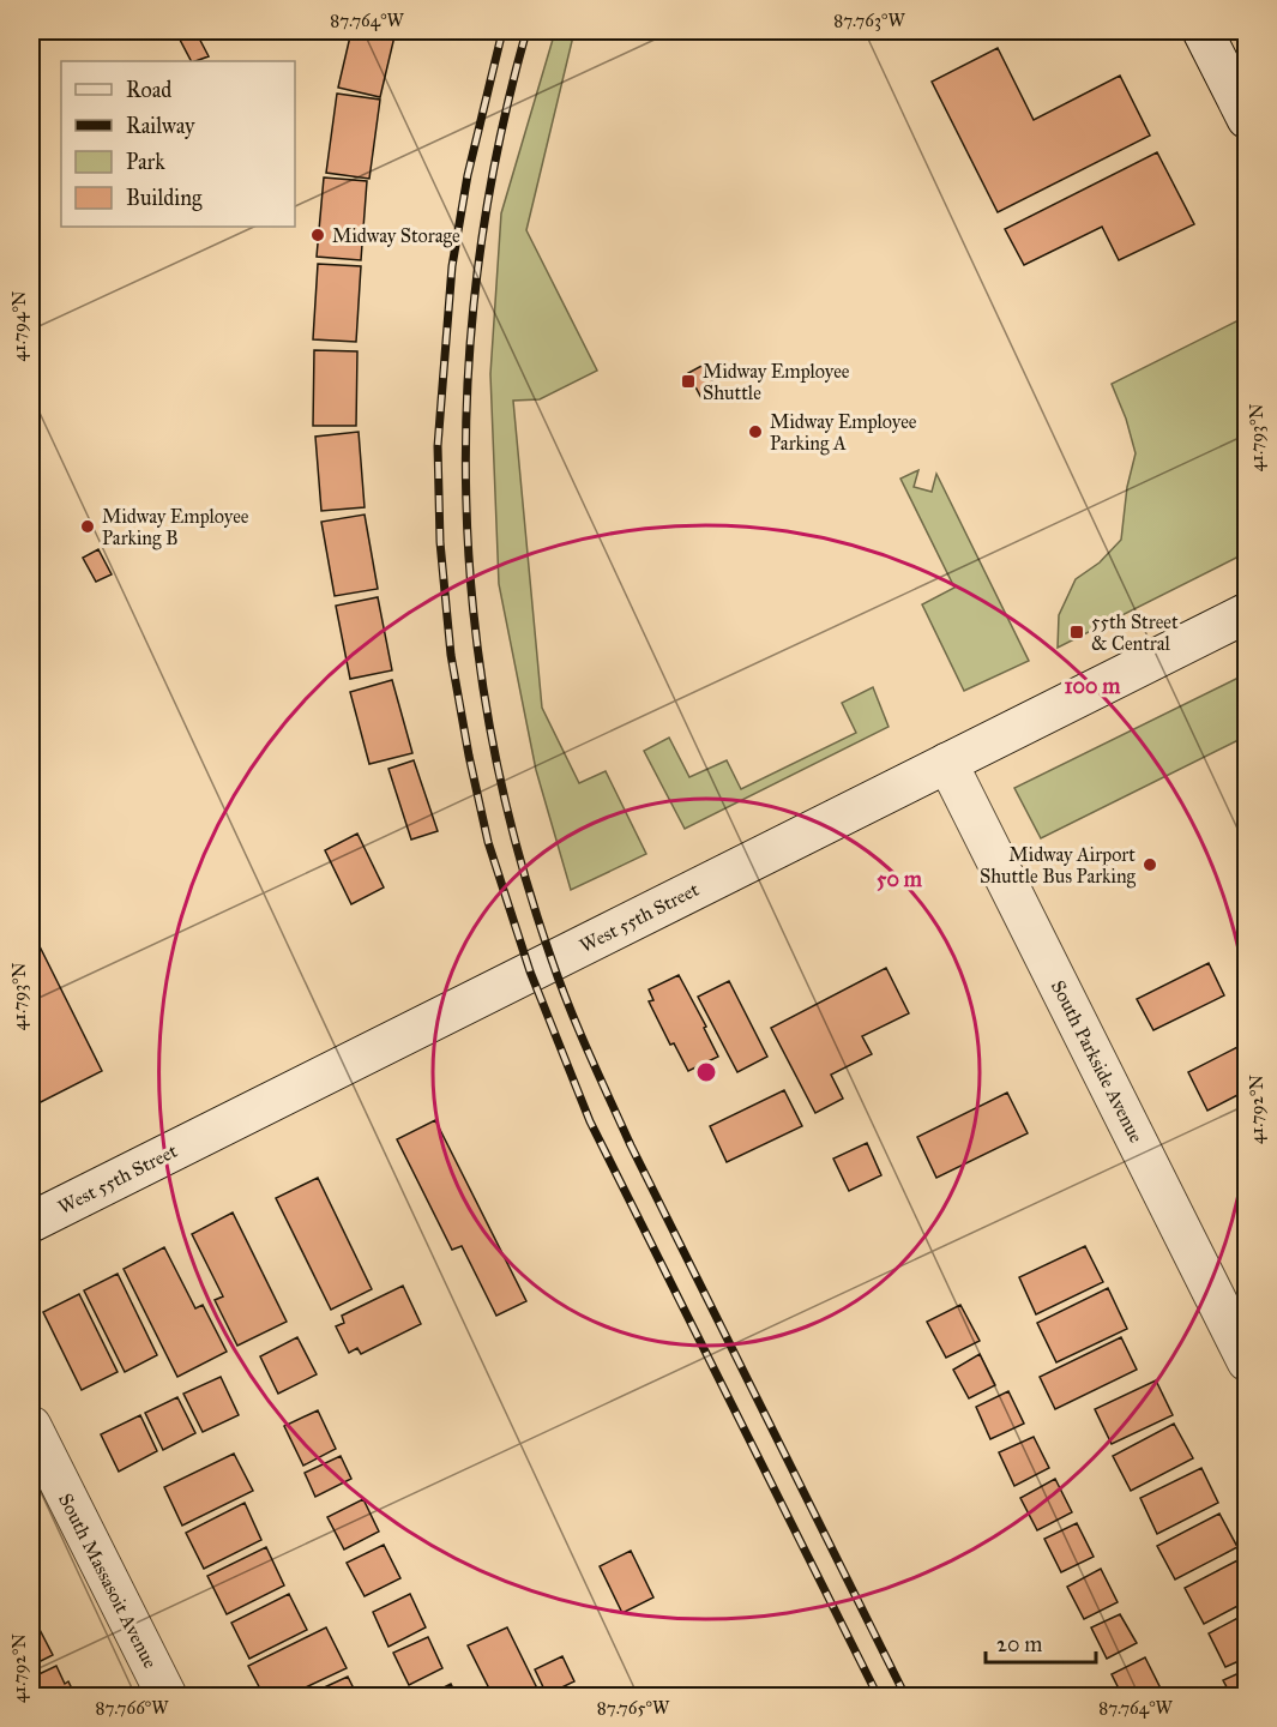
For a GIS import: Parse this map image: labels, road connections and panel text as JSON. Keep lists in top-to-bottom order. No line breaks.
{"streets":{"main road":["West 55th Street","South Parkside Avenue","South Massasoit Avenue"]},"crossings":[["West 55th Street","South Parkside Avenue"]],"places":{"other":["Midway Storage","Midway Employee Parking A","Midway Employee Parking B","Midway Airport Shuttle Bus Parking"],"transit":["Midway Employee Shuttle","55th Street & Central"]},"legend":["Road","Railway","Park","Building"],"scale_bar":"20 m","coordinates":["87.764°W","87.763°W","41.794°N","41.793°N","41.792°N","87.766°W","87.765°W"],"rings":["100 m","50 m"]}
